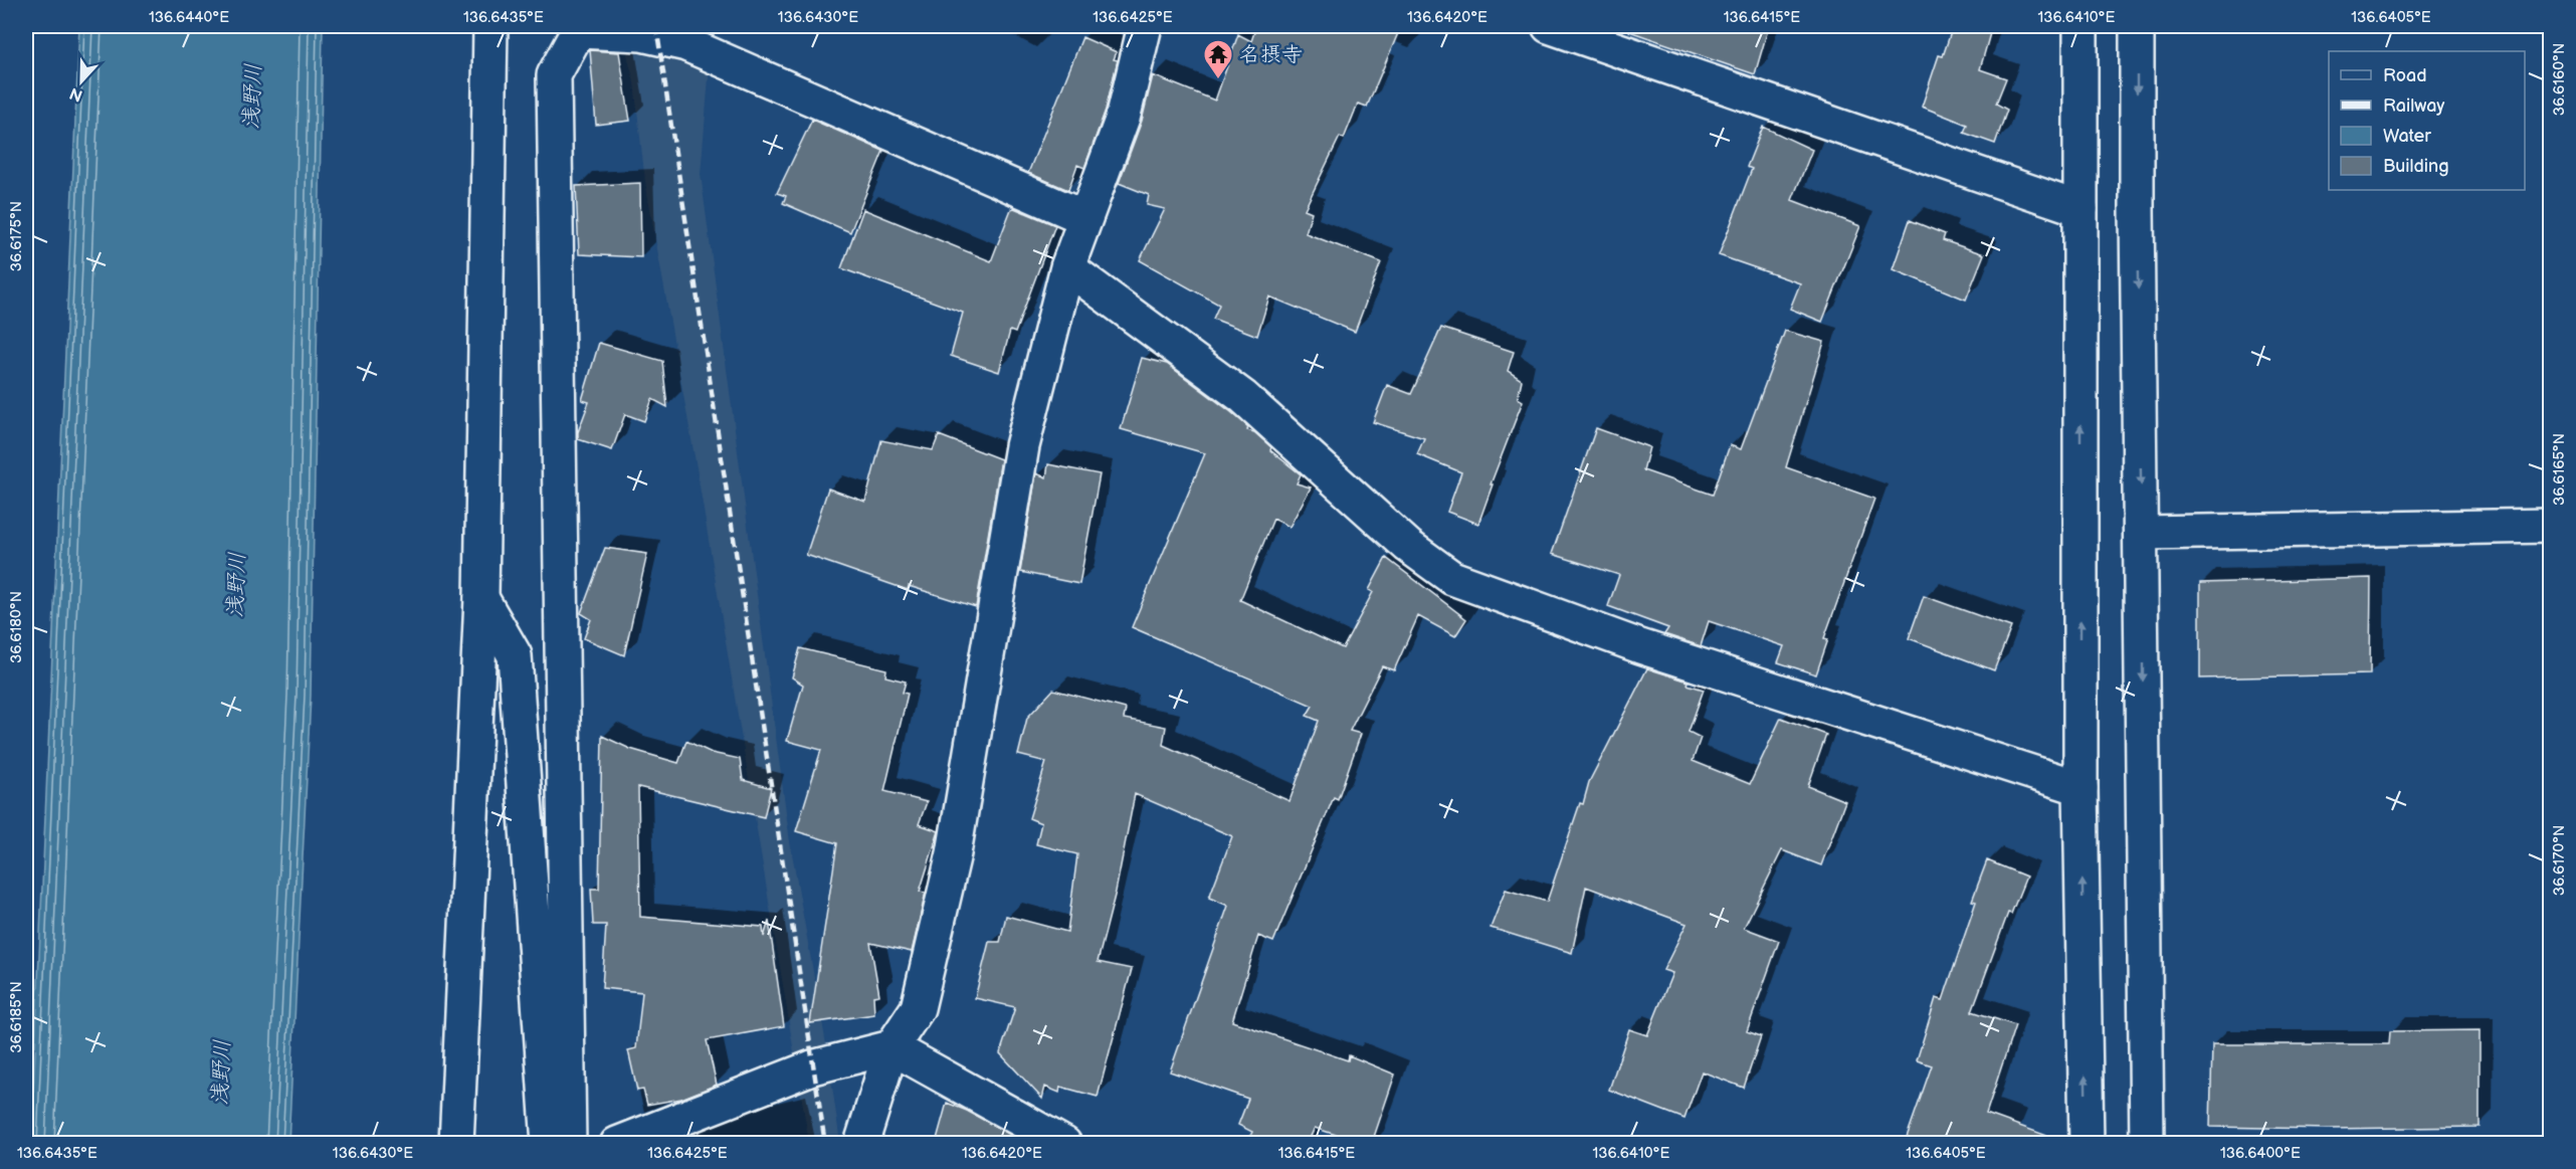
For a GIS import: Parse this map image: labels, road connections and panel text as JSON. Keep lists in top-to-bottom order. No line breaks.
{"water":["浅野川"],"places":{"temple":["名摂寺"]},"legend":["Road","Railway","Water","Building"],"north":"bottom","coordinates":["136.6440°E","136.6435°E","136.6430°E","136.6425°E","136.6420°E","136.6415°E","136.6410°E","136.6405°E","36.6160°N","36.6175°N","36.6165°N","36.6180°N","36.6170°N","36.6185°N","136.6400°E"]}
